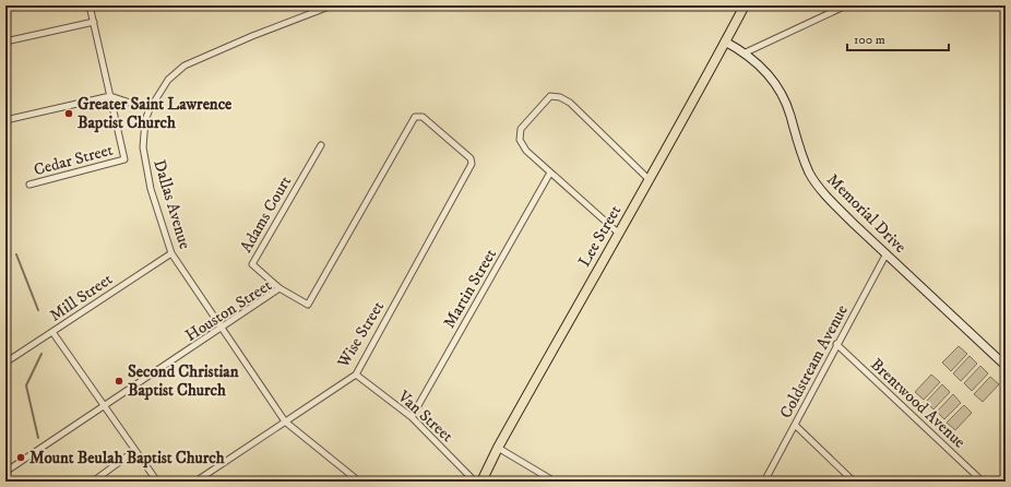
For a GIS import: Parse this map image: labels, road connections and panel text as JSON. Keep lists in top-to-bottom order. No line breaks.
{"streets":{"main road":["Lee Street"],"street":["Cedar Street","Dallas Avenue","Memorial Drive","Adams Court","Martin Street","Mill Street","Houston Street","Wise Street","Coldstream Avenue","Brentwood Avenue","Van Street"]},"crossings":[["Dallas Avenue","Mill Street"],["Dallas Avenue","Houston Street"],["Dallas Avenue","Wise Street"],["Memorial Drive","Lee Street"],["Memorial Drive","Coldstream Avenue"],["Adams Court","Houston Street"],["Martin Street","Van Street"],["Houston Street","Wise Street"],["Wise Street","Van Street"],["Coldstream Avenue","Brentwood Avenue"]],"places":["Greater Saint Lawrence Baptist Church","Second Christian Baptist Church","Mount Beulah Baptist Church"],"scale_bar":"100 m"}
